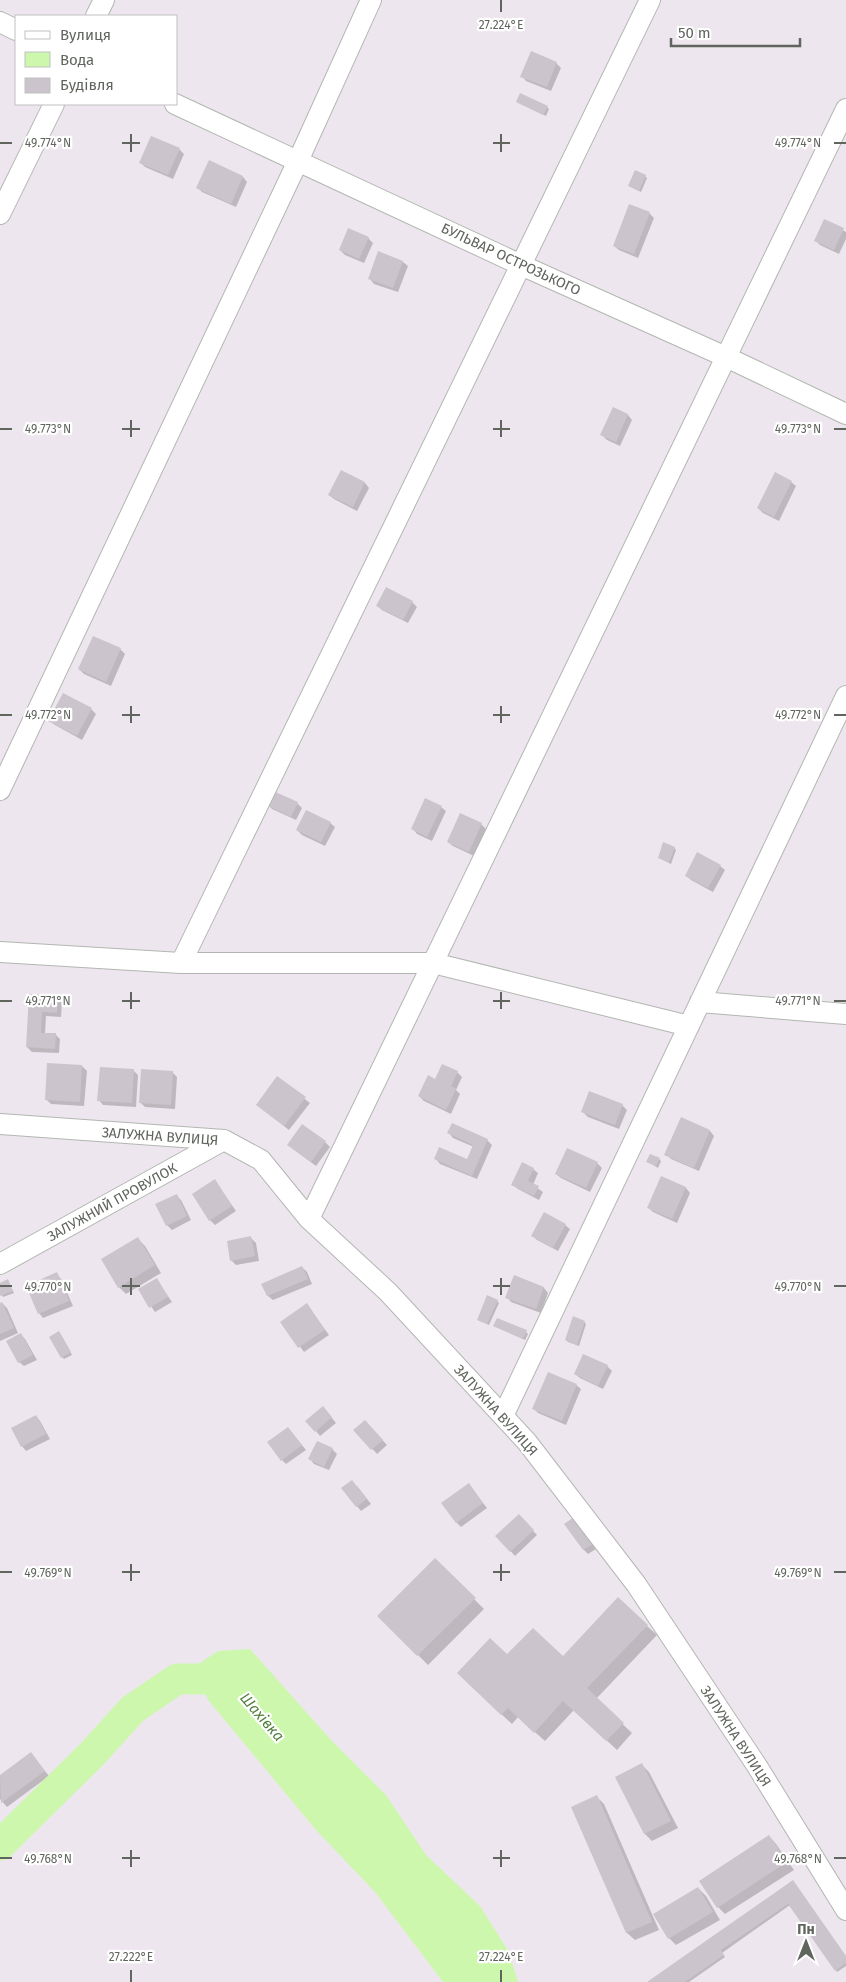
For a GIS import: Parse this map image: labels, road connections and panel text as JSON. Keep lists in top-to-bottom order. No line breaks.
{"streets":{"street":["БУЛЬВАР ОСТРОЗЬКОГО","ЗАЛУЖНА ВУЛИЦЯ","ЗАЛУЖНИЙ ПРОВУЛОК"]},"crossings":[["ЗАЛУЖНА ВУЛИЦЯ","ЗАЛУЖНИЙ ПРОВУЛОК"]],"water":["Шахівка"],"legend":["Вулиця","Вода","Будівля"],"scale_bar":"50 m","north":"top","coordinates":["27.224°E","49.774°N","49.773°N","49.772°N","49.771°N","49.770°N","49.769°N","49.768°N","27.222°E"]}
